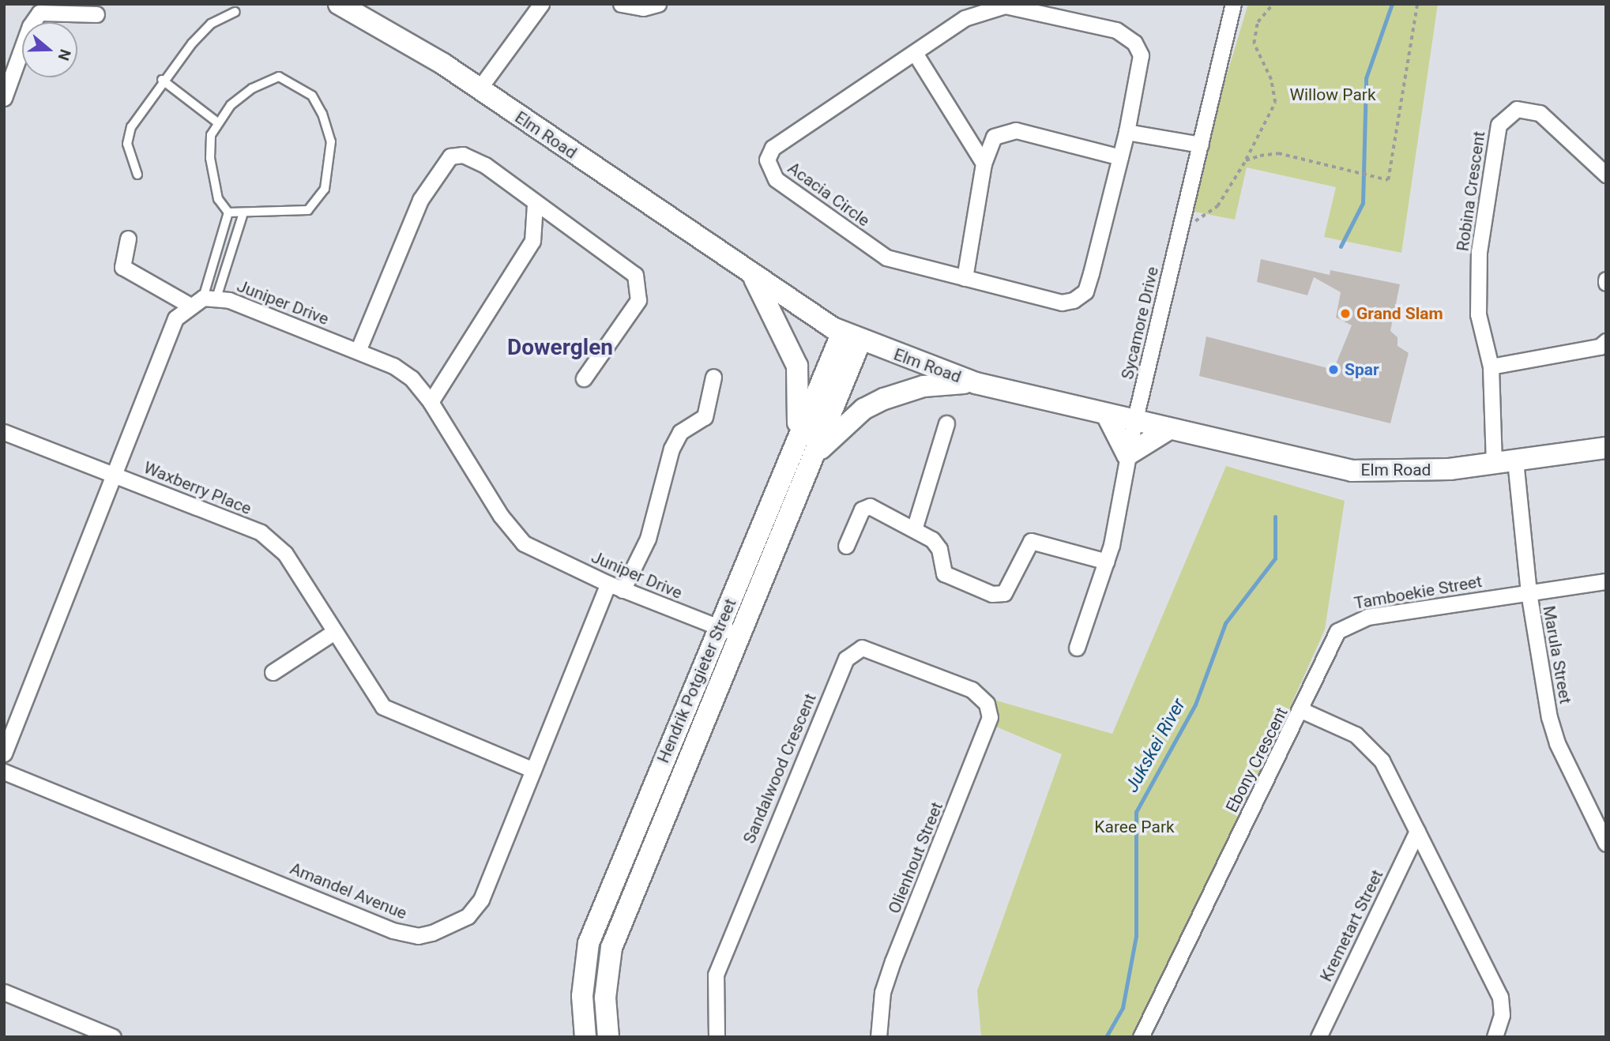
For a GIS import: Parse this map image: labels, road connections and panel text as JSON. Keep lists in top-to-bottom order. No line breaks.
{"streets":{"street":["Elm Road","Robina Crescent","Acacia Circle","Juniper Drive","Sycamore Drive","Waxberry Place","Tamboekie Street","Marula Street","Hendrik Potgieter Street","Ebony Crescent","Sandalwood Crescent","Olienhout Street","Amandel Avenue","Kremetart Street"]},"crossings":[["Elm Road","Robina Crescent"],["Elm Road","Sycamore Drive"],["Elm Road","Marula Street"],["Elm Road","Hendrik Potgieter Street"],["Juniper Drive","Hendrik Potgieter Street"],["Juniper Drive","Amandel Avenue"],["Waxberry Place","Amandel Avenue"],["Tamboekie Street","Marula Street"],["Tamboekie Street","Ebony Crescent"],["Ebony Crescent","Kremetart Street"],["Sandalwood Crescent","Olienhout Street"]],"districts":["Dowerglen"],"water":["Jukskei River"],"parks":["Willow Park","Karee Park"],"places":["Grand Slam","Spar"],"north":"right"}
